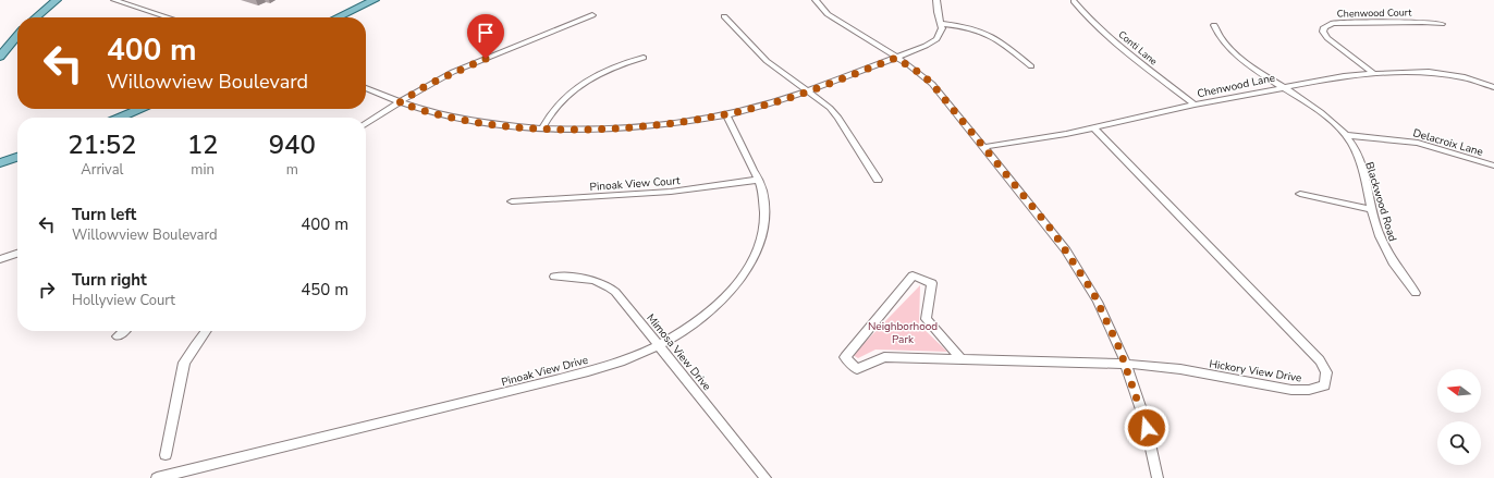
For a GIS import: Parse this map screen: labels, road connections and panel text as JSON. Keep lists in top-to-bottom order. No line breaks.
{"streets":{"street":["Chenwood Court","Conti Lane","Chenwood Lane","Delacroix Lane","Pinoak View Court","Blackwood Road","Mimosa View Drive","Pinoak View Drive","Hickory View Drive"]},"crossings":[["Chenwood Court","Chenwood Lane"],["Conti Lane","Chenwood Lane"],["Chenwood Lane","Hickory View Drive"],["Delacroix Lane","Blackwood Road"],["Pinoak View Court","Pinoak View Drive"],["Mimosa View Drive","Pinoak View Drive"]],"parks":["Neighborhood Park"],"north":"left","page":{"turn":["400 m","Willowview Boulevard"],"eta":["21:52","Arrival","12","min","940","m"],"list":[{"name":"Turn left","note":"Willowview Boulevard","value":"400 m"},{"name":"Turn right","note":"Hollyview Court","value":"450 m"}]}}
